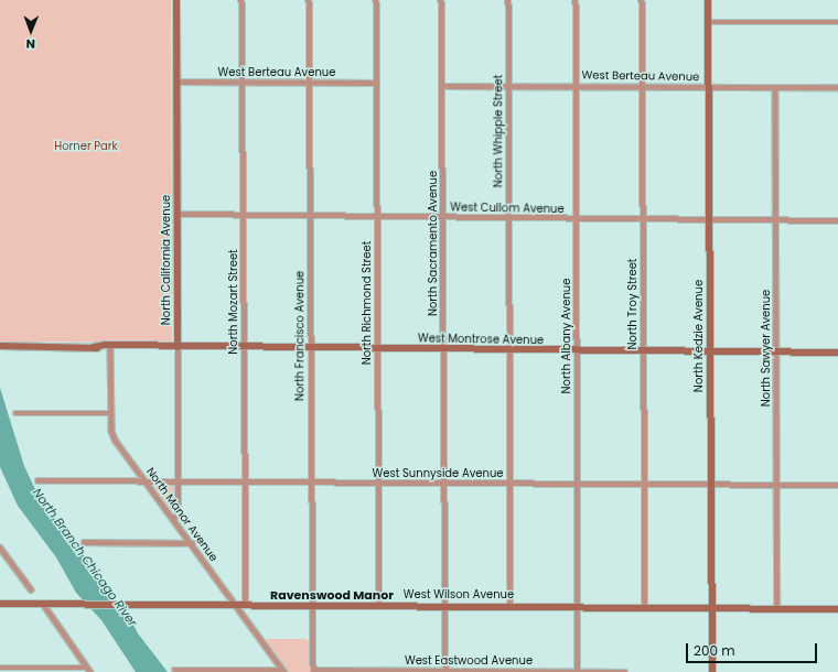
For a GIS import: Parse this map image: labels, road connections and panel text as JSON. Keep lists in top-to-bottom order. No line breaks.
{"streets":{"main road":["North California Avenue","North Kedzie Avenue","West Montrose Avenue","West Wilson Avenue"],"street":["West Berteau Avenue","North Whipple Street","West Cullom Avenue","North Sacramento Avenue","North Mozart Street","North Richmond Street","North Troy Street","North Francisco Avenue","North Albany Avenue","North Sawyer Avenue","West Sunnyside Avenue","North Manor Avenue","West Eastwood Avenue"]},"crossings":[["West Berteau Avenue","North Whipple Street"],["West Berteau Avenue","North Sacramento Avenue"],["West Berteau Avenue","North California Avenue"],["West Berteau Avenue","North Mozart Street"],["West Berteau Avenue","North Richmond Street"],["West Berteau Avenue","North Troy Street"],["West Berteau Avenue","North Francisco Avenue"],["West Berteau Avenue","North Albany Avenue"],["West Berteau Avenue","North Kedzie Avenue"],["West Berteau Avenue","North Sawyer Avenue"],["North Whipple Street","West Cullom Avenue"],["North Whipple Street","West Montrose Avenue"],["North Whipple Street","West Sunnyside Avenue"],["North Whipple Street","West Wilson Avenue"],["West Cullom Avenue","North Sacramento Avenue"],["West Cullom Avenue","North California Avenue"],["West Cullom Avenue","North Mozart Street"],["West Cullom Avenue","North Richmond Street"],["West Cullom Avenue","North Troy Street"],["West Cullom Avenue","North Francisco Avenue"],["West Cullom Avenue","North Albany Avenue"],["West Cullom Avenue","North Kedzie Avenue"],["West Cullom Avenue","North Sawyer Avenue"],["North Sacramento Avenue","West Montrose Avenue"],["North Sacramento Avenue","West Sunnyside Avenue"],["North Sacramento Avenue","West Wilson Avenue"],["North Sacramento Avenue","West Eastwood Avenue"],["North California Avenue","West Montrose Avenue"],["North California Avenue","West Sunnyside Avenue"],["North California Avenue","North Manor Avenue"],["North Mozart Street","West Montrose Avenue"],["North Mozart Street","West Sunnyside Avenue"],["North Mozart Street","West Wilson Avenue"],["North Richmond Street","West Montrose Avenue"],["North Richmond Street","West Sunnyside Avenue"],["North Richmond Street","West Wilson Avenue"],["North Troy Street","West Montrose Avenue"],["North Troy Street","West Sunnyside Avenue"],["North Troy Street","West Wilson Avenue"],["North Francisco Avenue","West Montrose Avenue"],["North Francisco Avenue","West Sunnyside Avenue"],["North Francisco Avenue","West Wilson Avenue"],["North Francisco Avenue","West Eastwood Avenue"],["North Albany Avenue","West Montrose Avenue"],["North Albany Avenue","West Sunnyside Avenue"],["North Albany Avenue","West Wilson Avenue"],["North Albany Avenue","West Eastwood Avenue"],["North Kedzie Avenue","West Montrose Avenue"],["North Kedzie Avenue","West Sunnyside Avenue"],["North Kedzie Avenue","West Wilson Avenue"],["West Montrose Avenue","North Sawyer Avenue"],["West Montrose Avenue","North Manor Avenue"],["North Sawyer Avenue","West Sunnyside Avenue"],["North Sawyer Avenue","West Wilson Avenue"],["West Sunnyside Avenue","North Manor Avenue"],["North Manor Avenue","West Wilson Avenue"]],"districts":["Ravenswood Manor"],"water":["North Branch Chicago River"],"parks":["Horner Park"],"scale_bar":"200 m","north":"bottom"}
